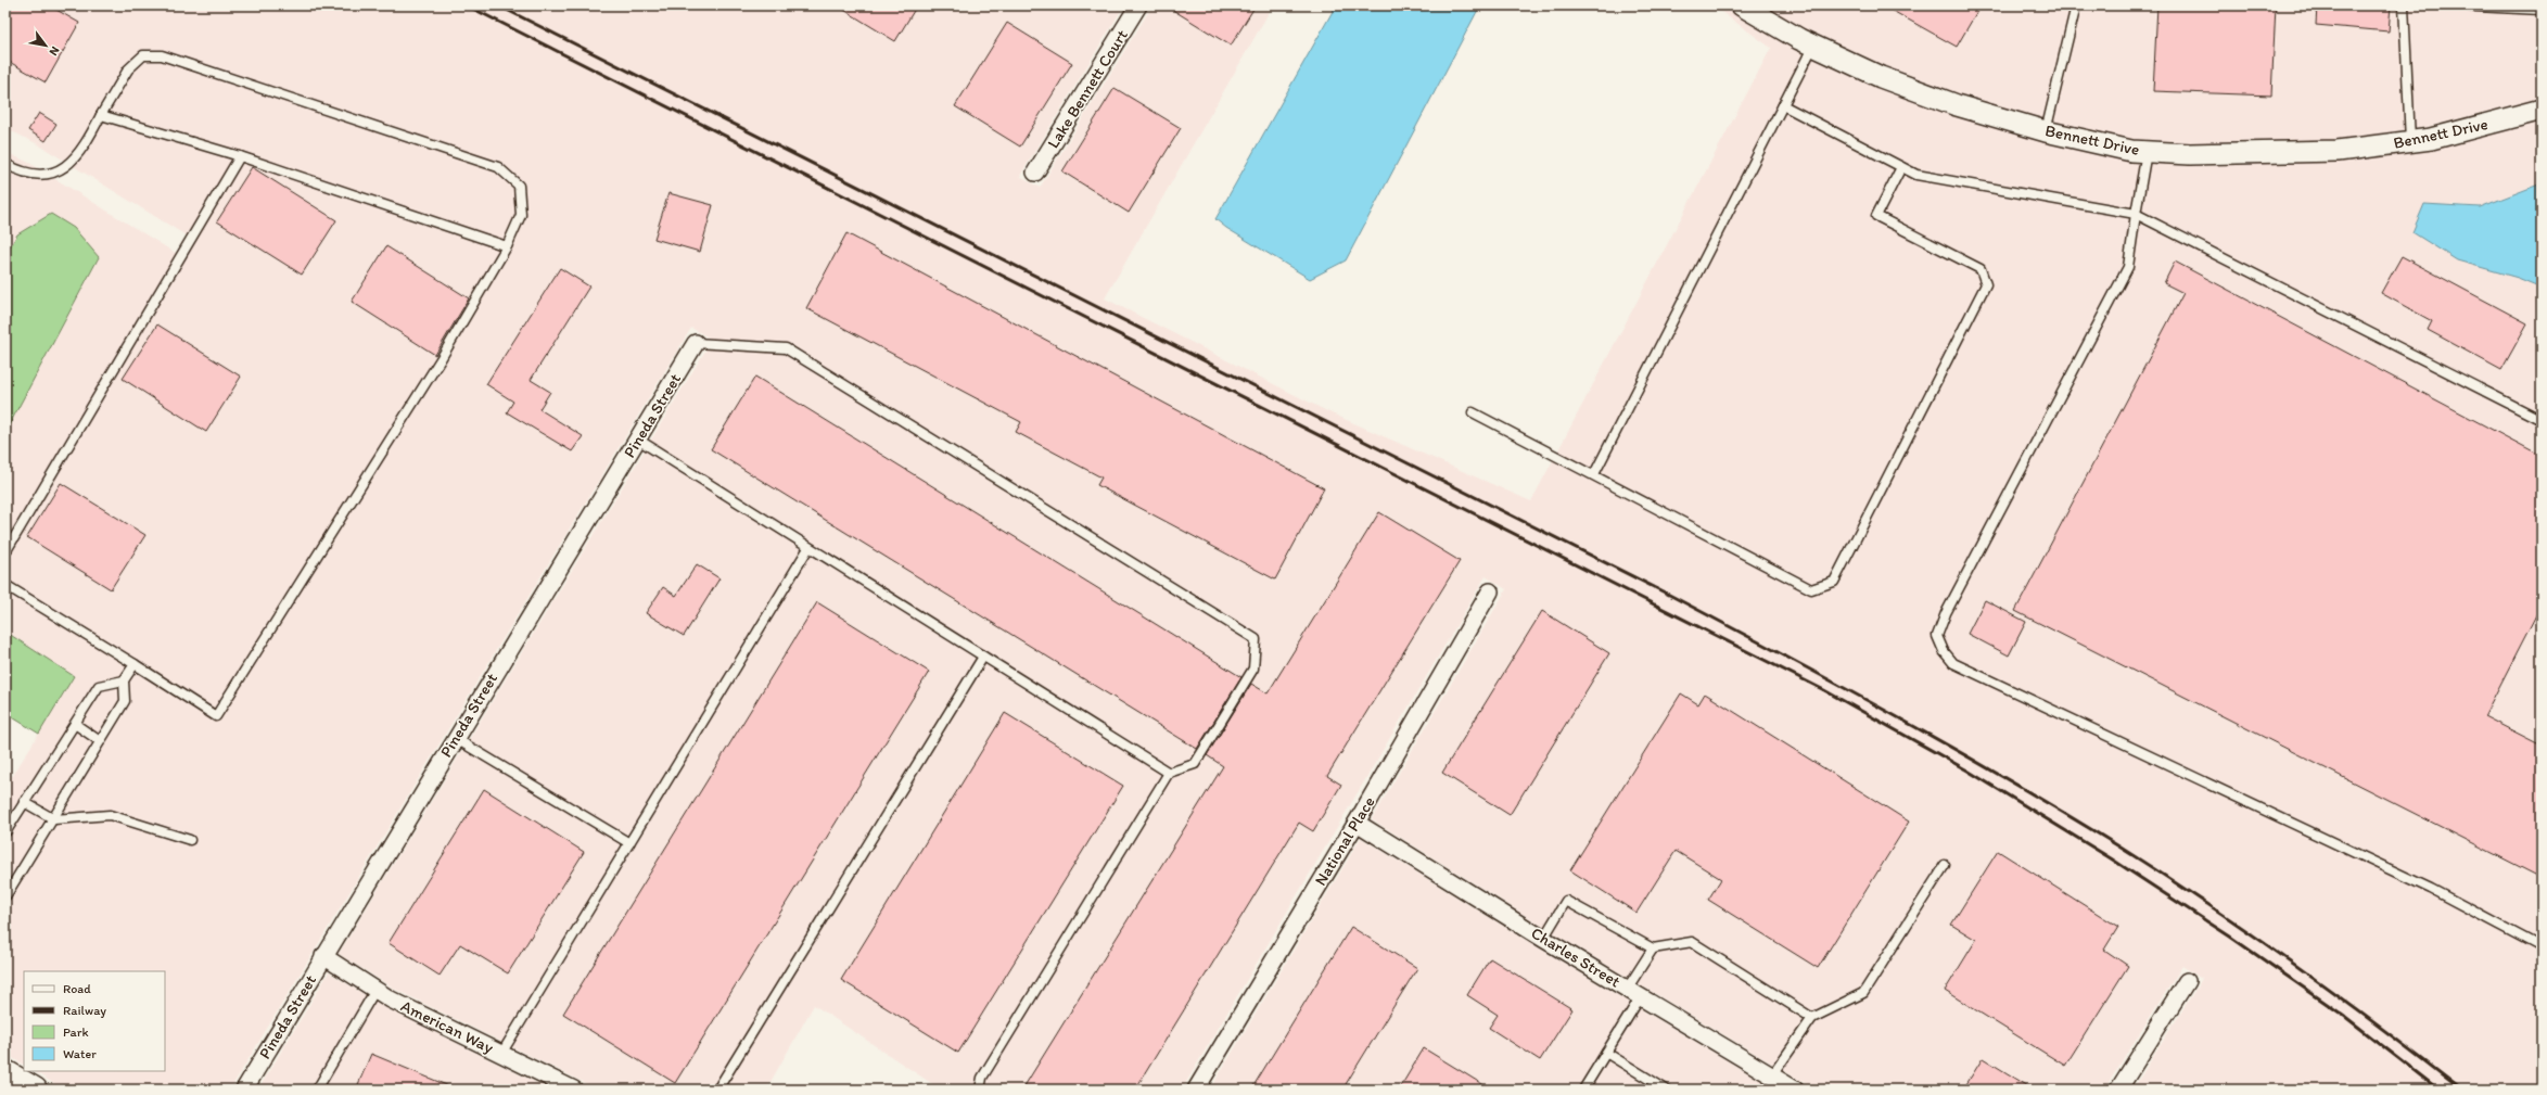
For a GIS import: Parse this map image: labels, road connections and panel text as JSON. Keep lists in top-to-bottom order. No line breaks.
{"streets":{"street":["Lake Bennett Court","Bennett Drive","Pineda Street","National Place","Charles Street","American Way"]},"crossings":[["Pineda Street","American Way"],["National Place","Charles Street"]],"legend":["Road","Railway","Park","Water"],"north":"bottom right"}
